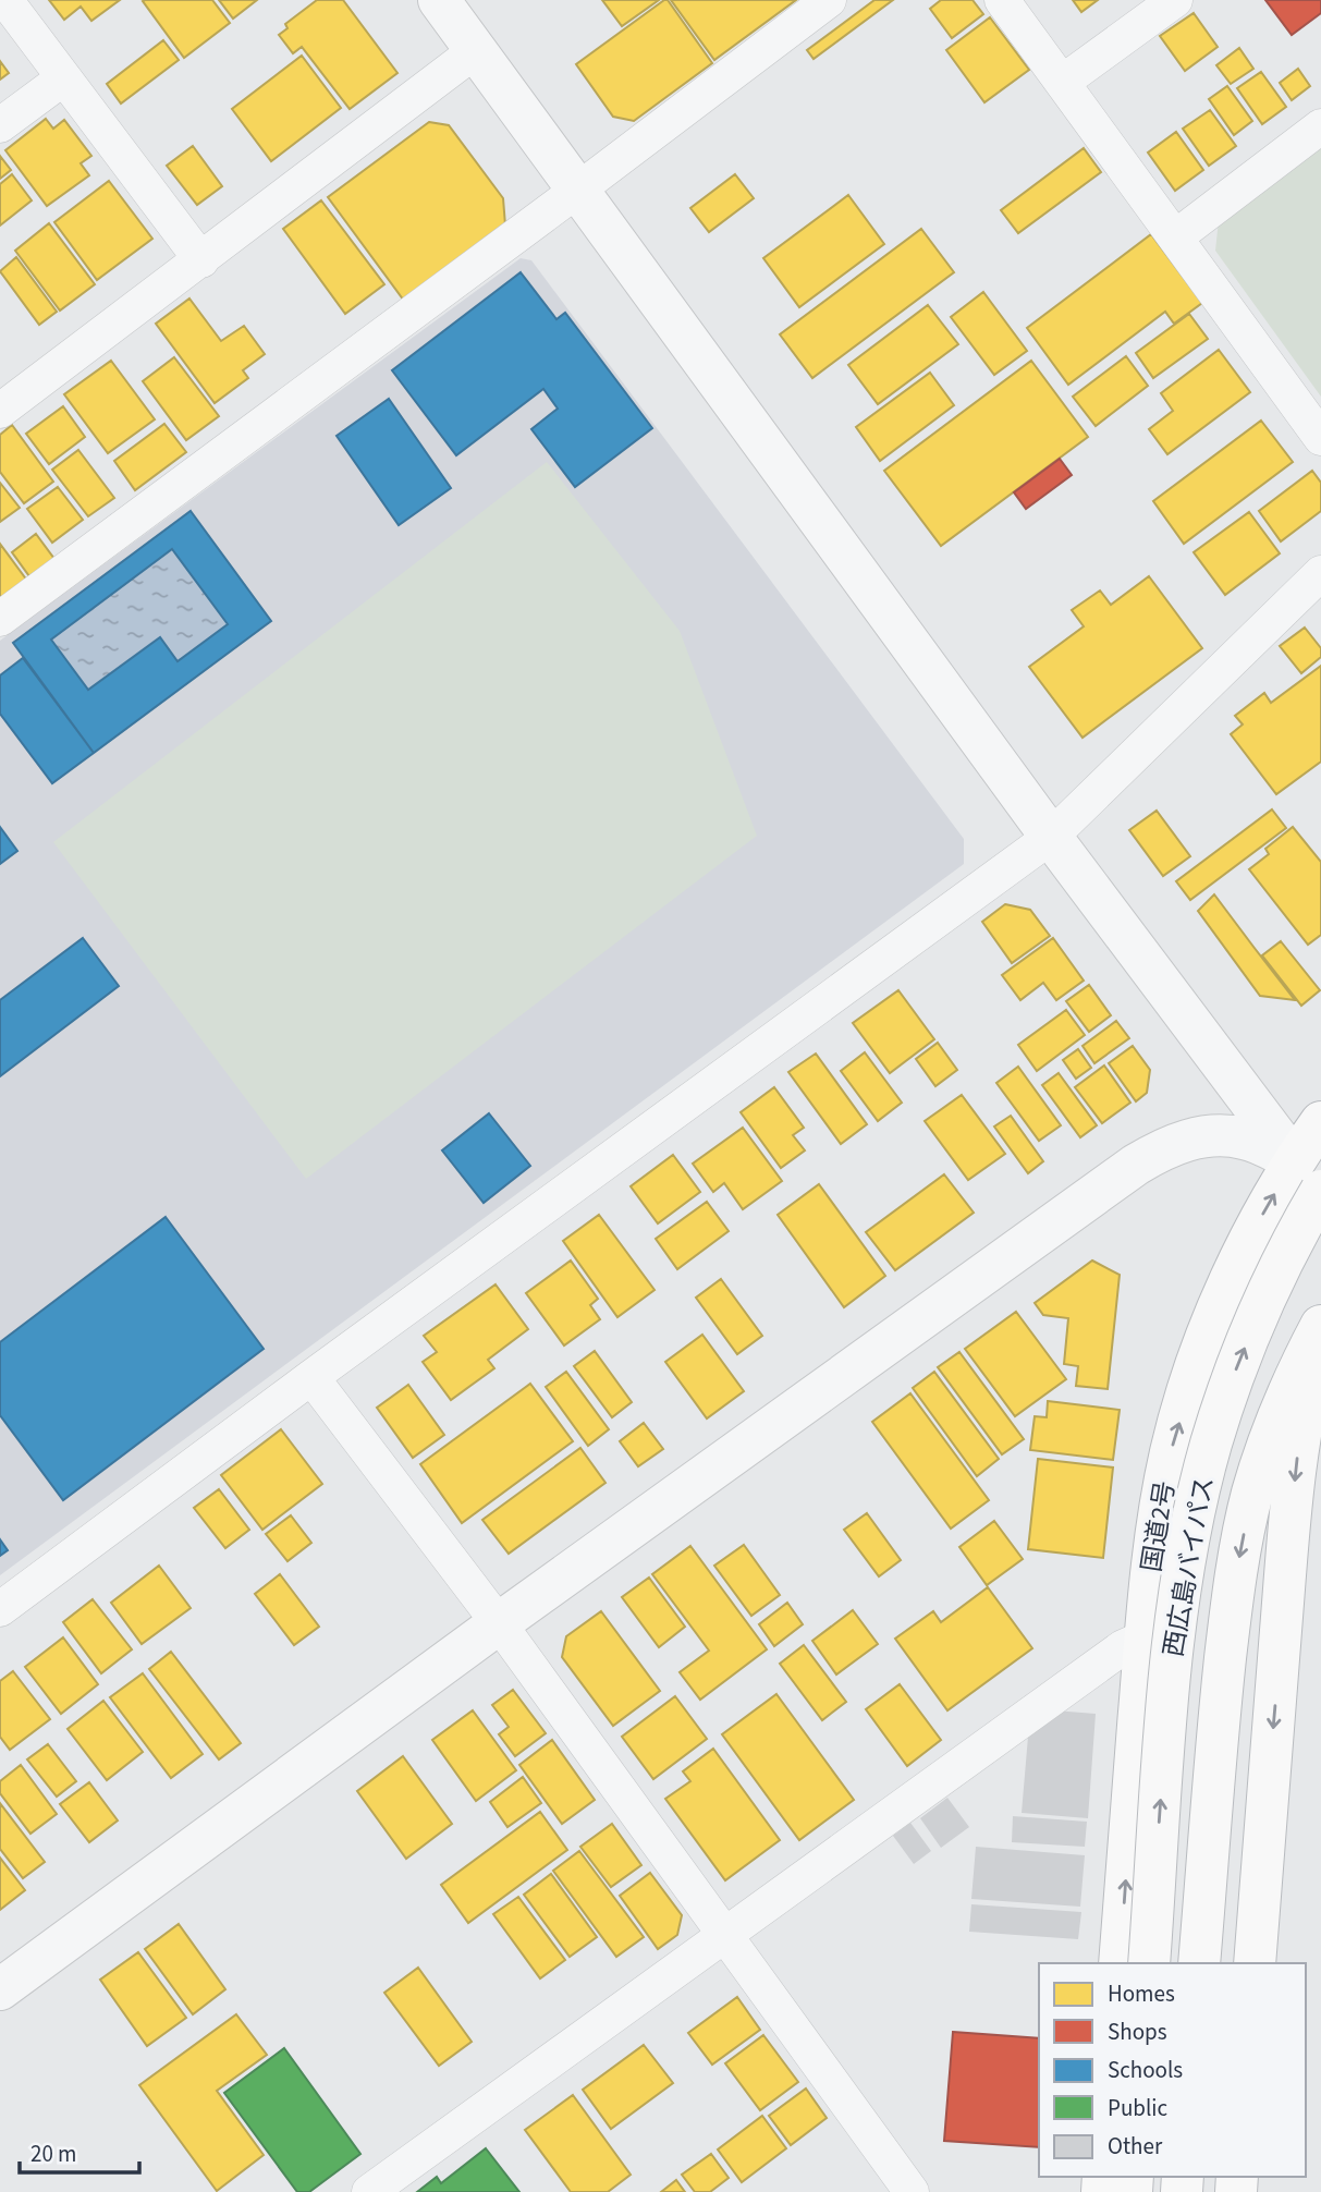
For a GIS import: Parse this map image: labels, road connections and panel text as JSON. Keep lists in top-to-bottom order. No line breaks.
{"streets":{"highway":["国道2号","西広島バイパス"]},"crossings":[["国道2号","西広島バイパス"]],"legend":["Homes","Shops","Schools","Public","Other"],"scale_bar":"20 m"}
